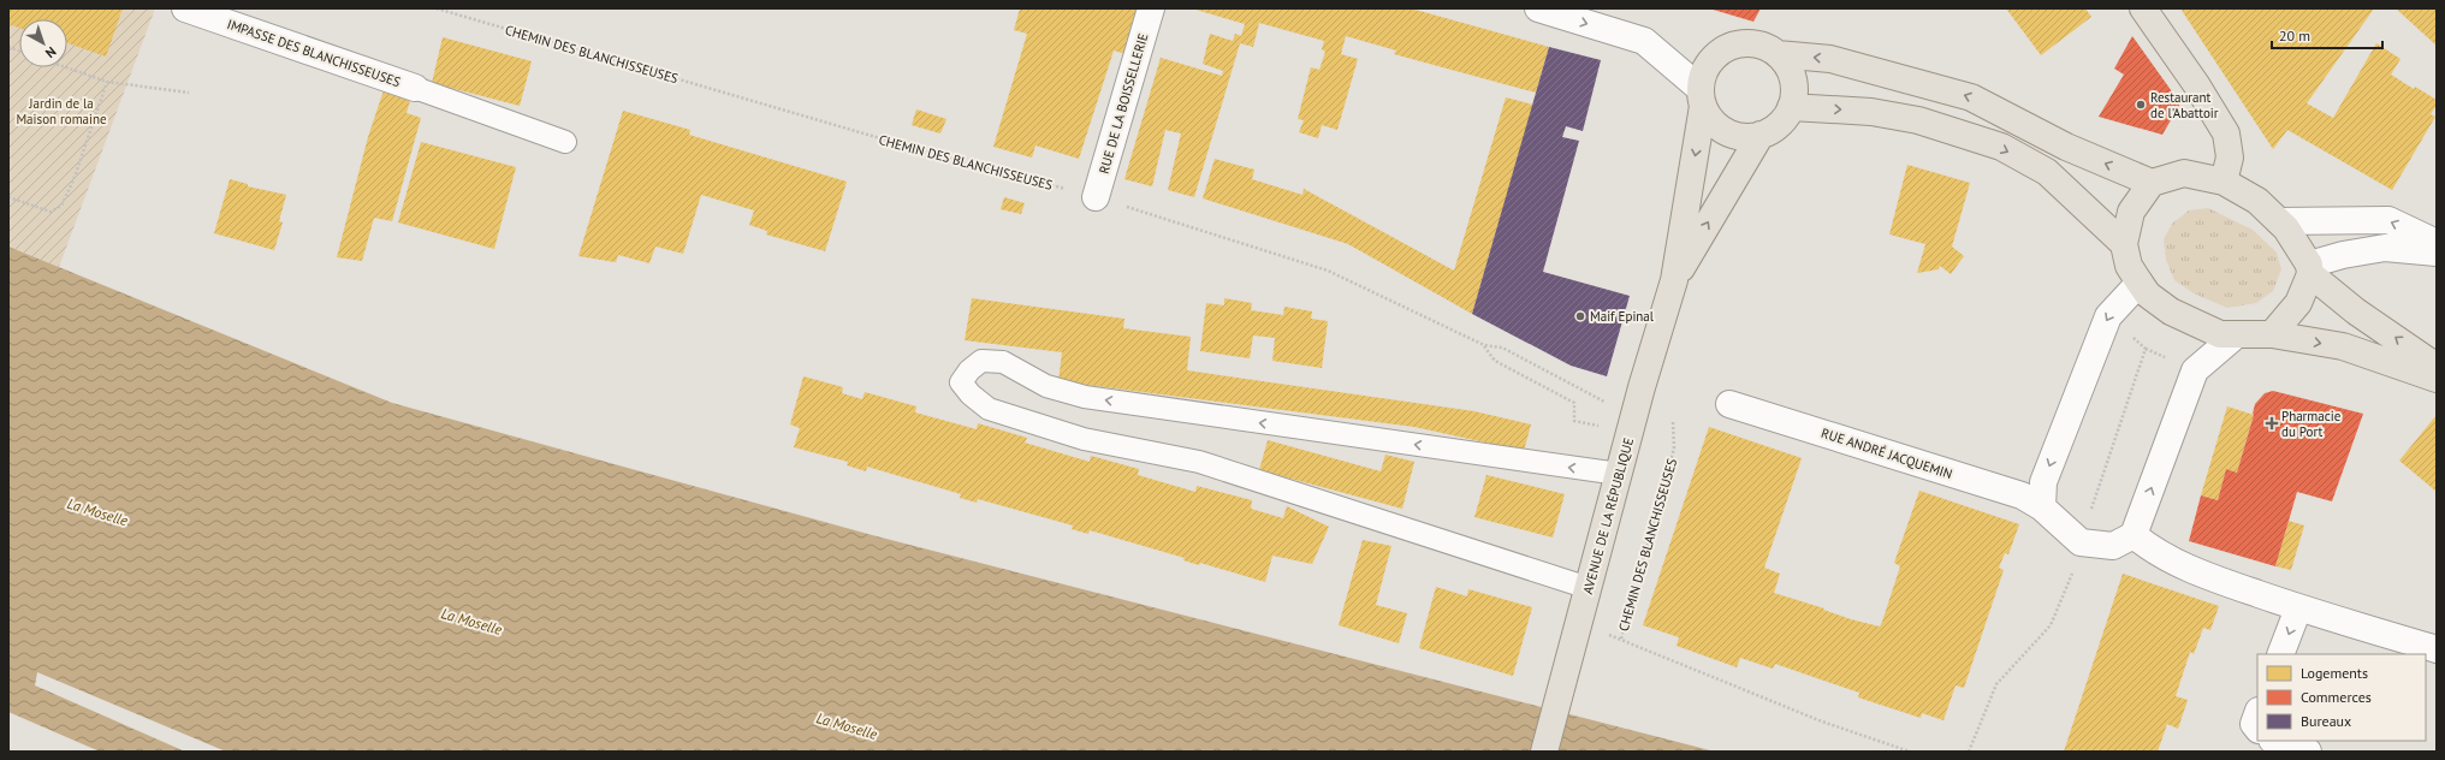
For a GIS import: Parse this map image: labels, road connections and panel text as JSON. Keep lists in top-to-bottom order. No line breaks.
{"streets":{"main road":["AVENUE DE LA RÉPUBLIQUE"],"street":["IMPASSE DES BLANCHISSEUSES","RUE DE LA BOISSELLERIE","RUE ANDRÉ JACQUEMIN"],"path":["CHEMIN DES BLANCHISSEUSES"]},"crossings":[["CHEMIN DES BLANCHISSEUSES","RUE DE LA BOISSELLERIE"],["CHEMIN DES BLANCHISSEUSES","AVENUE DE LA RÉPUBLIQUE"]],"water":["La Moselle"],"parks":["Jardin de la Maison romaine"],"places":{"other":["Restaurant de l'Abattoir","Maif Epinal"],"health":["Pharmacie du Port"]},"legend":["Logements","Commerces","Bureaux"],"scale_bar":"20 m","north":"bottom right"}
